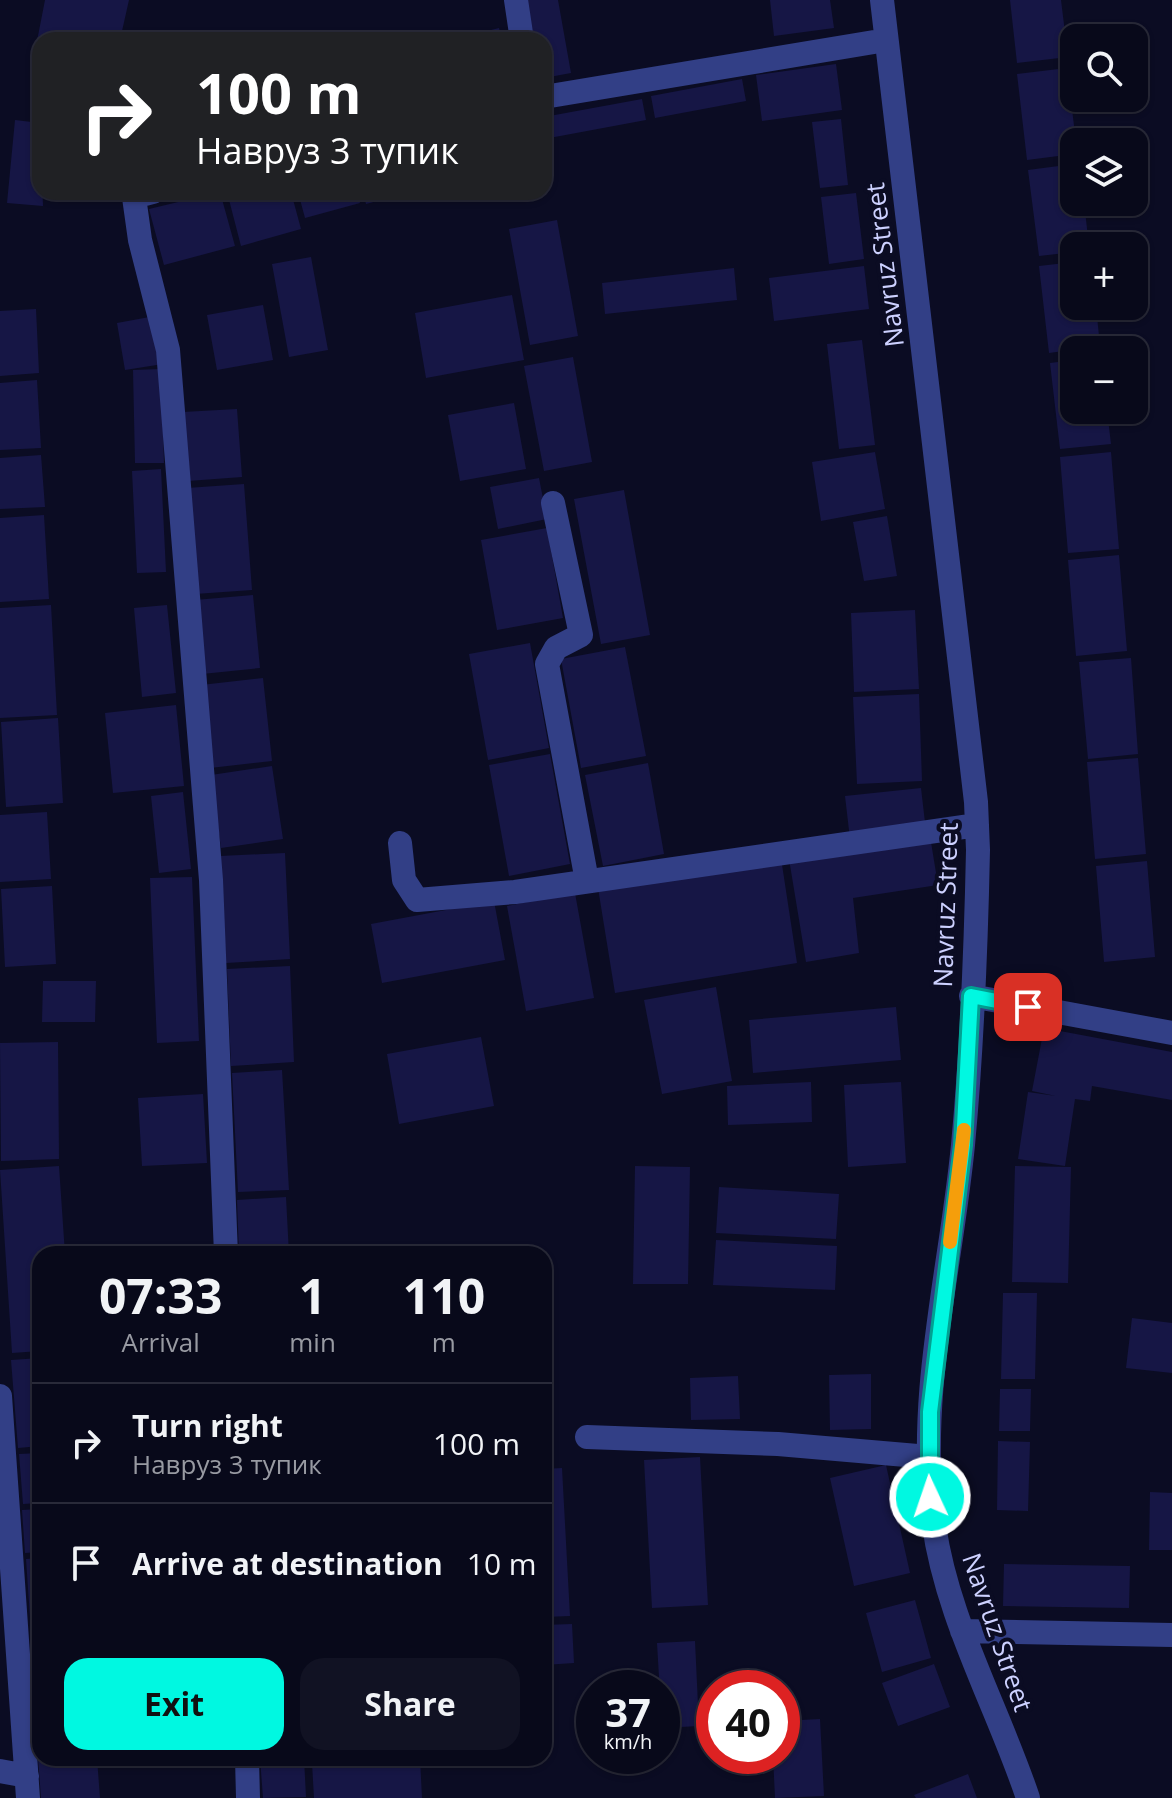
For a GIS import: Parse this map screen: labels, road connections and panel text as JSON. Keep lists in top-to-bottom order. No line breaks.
{"streets":{"street":["Navruz Street"]},"page":{"map_buttons":["+","−"],"turn":["100 m","Навруз 3 тупик"],"eta":["07:33","Arrival","1","min","110","m"],"list":[{"name":"Turn right","note":"Навруз 3 тупик","value":"100 m"},{"name":"Arrive at destination","value":"10 m"}],"buttons":["Exit","Share"],"speed":"37 km/h","limit":"40"}}
